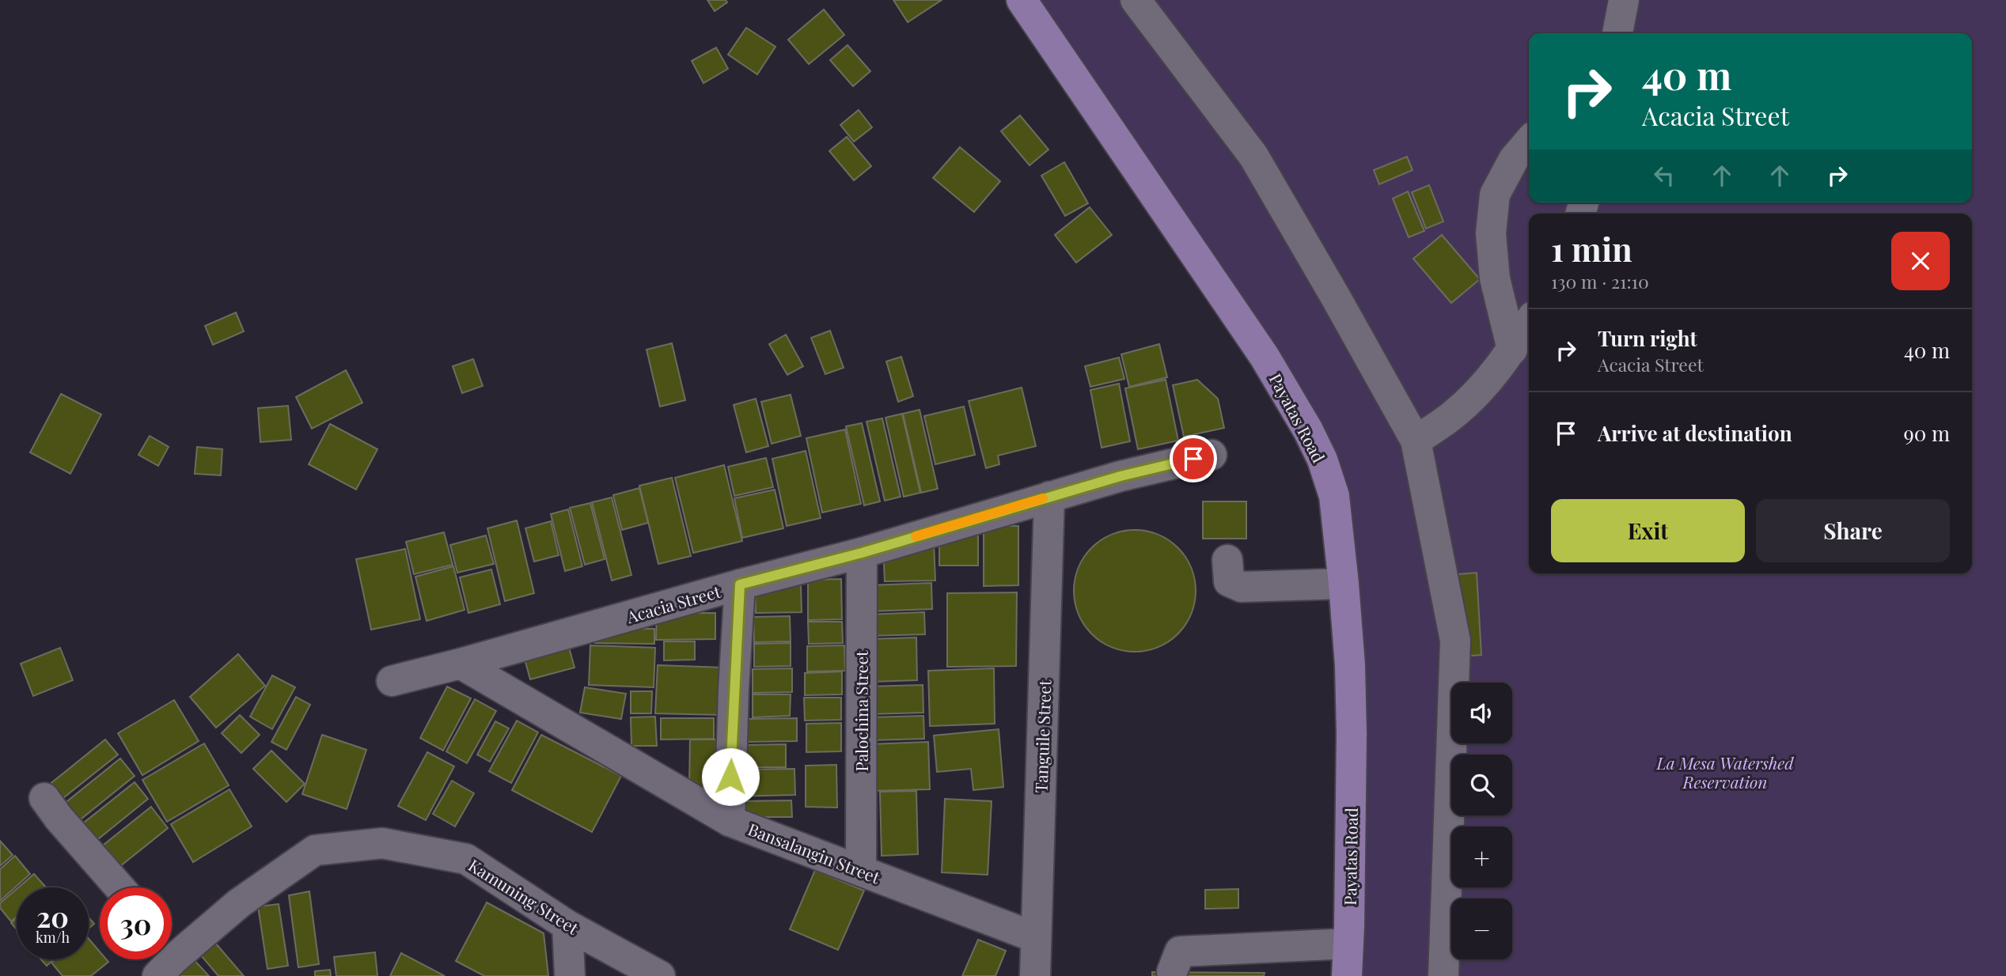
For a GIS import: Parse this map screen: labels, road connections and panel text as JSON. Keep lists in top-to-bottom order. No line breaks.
{"streets":{"main road":["Payatas Road"],"street":["Acacia Street","Palochina Street","Tanguile Street","Bansalangin Street","Kamuning Street"]},"crossings":[["Acacia Street","Palochina Street"],["Acacia Street","Tanguile Street"],["Acacia Street","Bansalangin Street"],["Palochina Street","Bansalangin Street"],["Tanguile Street","Bansalangin Street"]],"parks":["La Mesa Watershed Reservation"],"page":{"turn":["40 m","Acacia Street"],"heading":["1 min","130 m · 21:10"],"list":[{"name":"Turn right","note":"Acacia Street","value":"40 m"},{"name":"Arrive at destination","value":"90 m"}],"buttons":["Exit","Share"],"map_buttons":["+","−"],"speed":"20 km/h","limit":"30"}}
